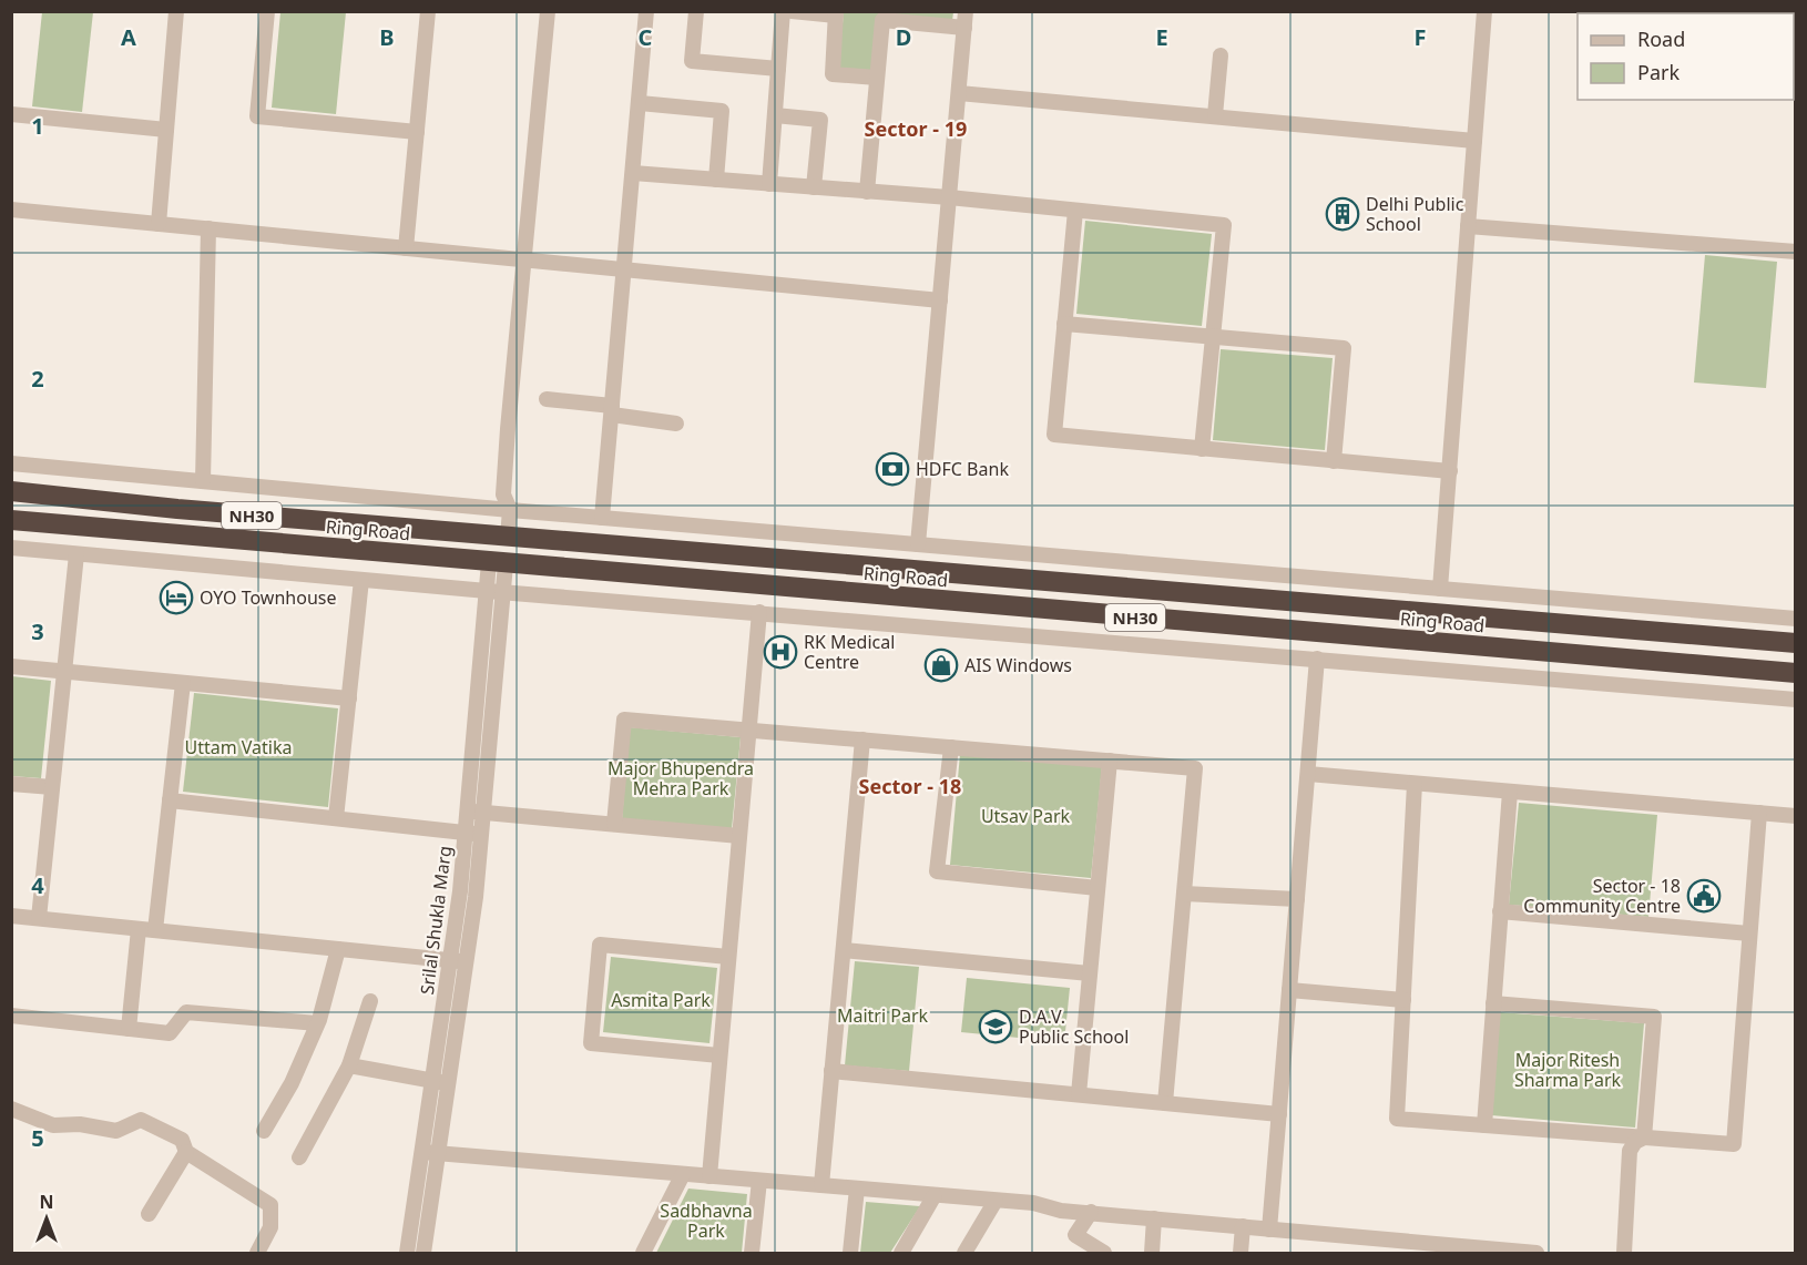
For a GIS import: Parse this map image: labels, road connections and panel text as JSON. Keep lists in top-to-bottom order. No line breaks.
{"streets":{"highway":["NH30","Ring Road"],"street":["Srilal Shukla Marg"]},"crossings":[["Ring Road","Srilal Shukla Marg"]],"districts":["Sector - 19","Sector - 18"],"parks":["Uttam Vatika","Major Bhupendra Mehra Park","Utsav Park","Asmita Park","Maitri Park","Major Ritesh Sharma Park","Sadbhavna Park"],"places":{"building":["Delhi Public School"],"bank":["HDFC Bank"],"hotel":["OYO Townhouse"],"hospital":["RK Medical Centre"],"shop":["AIS Windows"],"public building":["Sector - 18 Community Centre"],"school or university":["D.A.V. Public School"]},"legend":["Road","Park"],"north":"top","grid":{"columns":["A","B","C","D","E","F"],"rows":["1","2","3","4","5"]}}
